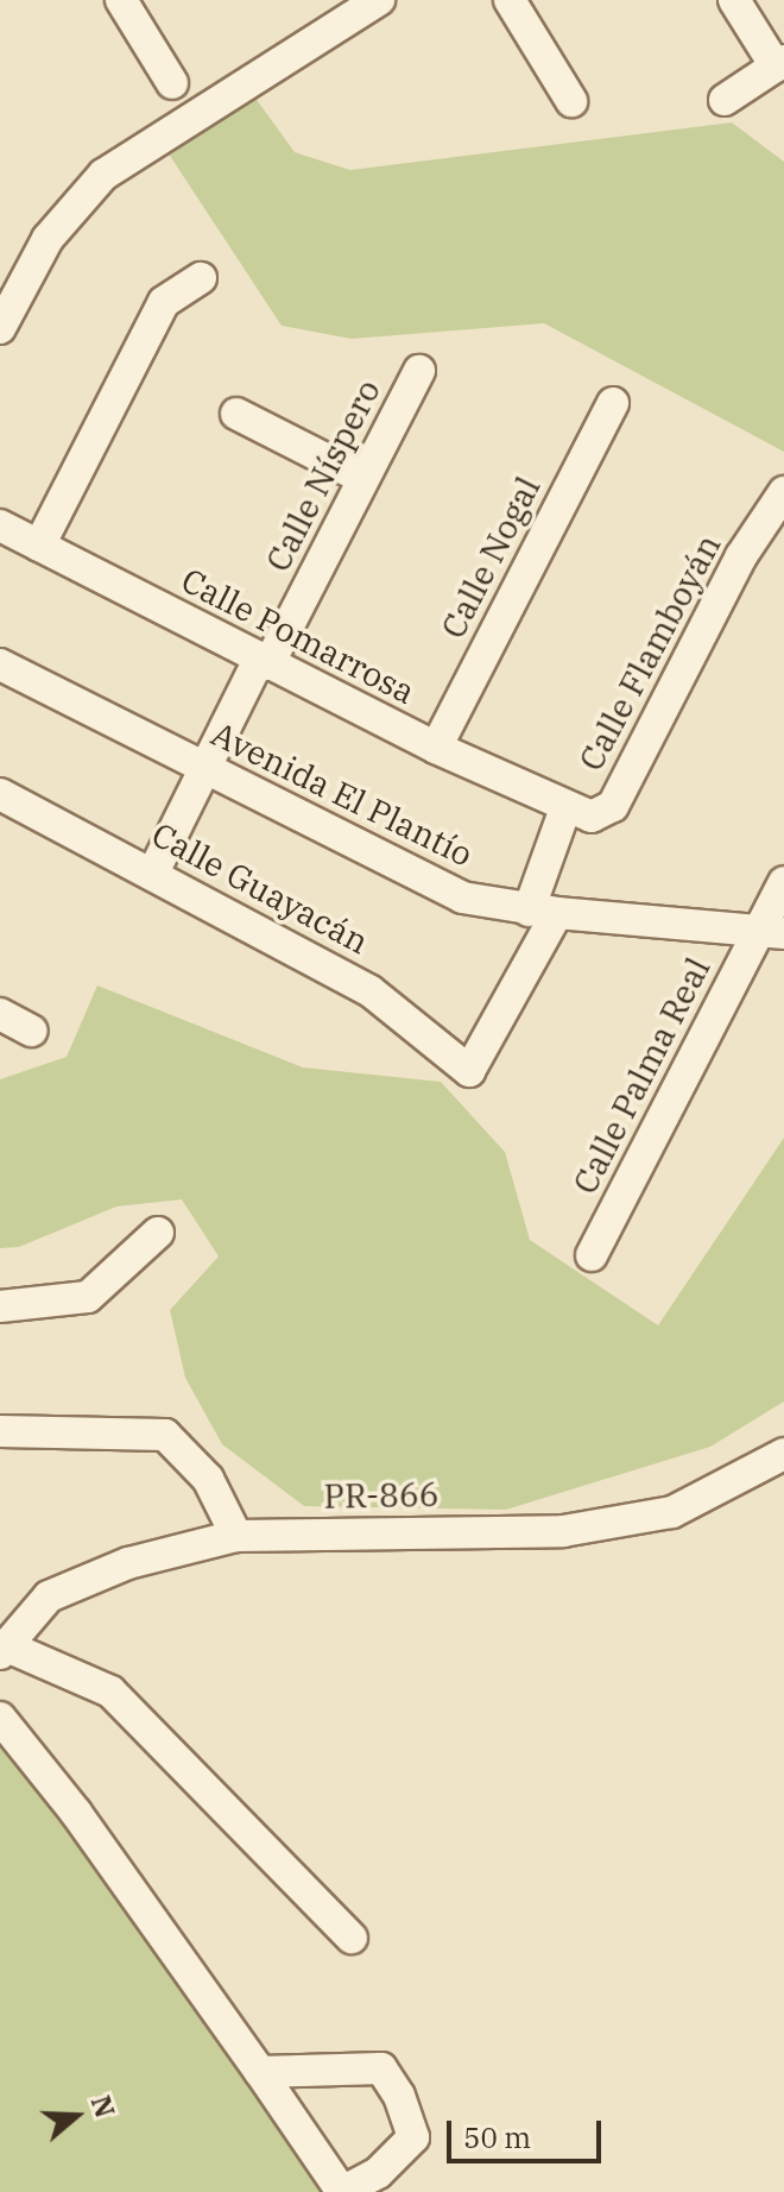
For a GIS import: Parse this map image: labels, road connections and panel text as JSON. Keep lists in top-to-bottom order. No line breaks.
{"streets":{"street":["Calle Níspero","Calle Nogal","Calle Pomarrosa","Calle Flamboyán","Avenida El Plantío","Calle Guayacán","Calle Palma Real","PR-866"]},"crossings":[["Calle Níspero","Calle Pomarrosa"],["Calle Níspero","Avenida El Plantío"],["Calle Níspero","Calle Guayacán"],["Calle Nogal","Calle Pomarrosa"],["Calle Pomarrosa","Calle Flamboyán"],["Avenida El Plantío","Calle Guayacán"],["Avenida El Plantío","Calle Palma Real"]],"scale_bar":"50 m","north":"right"}
